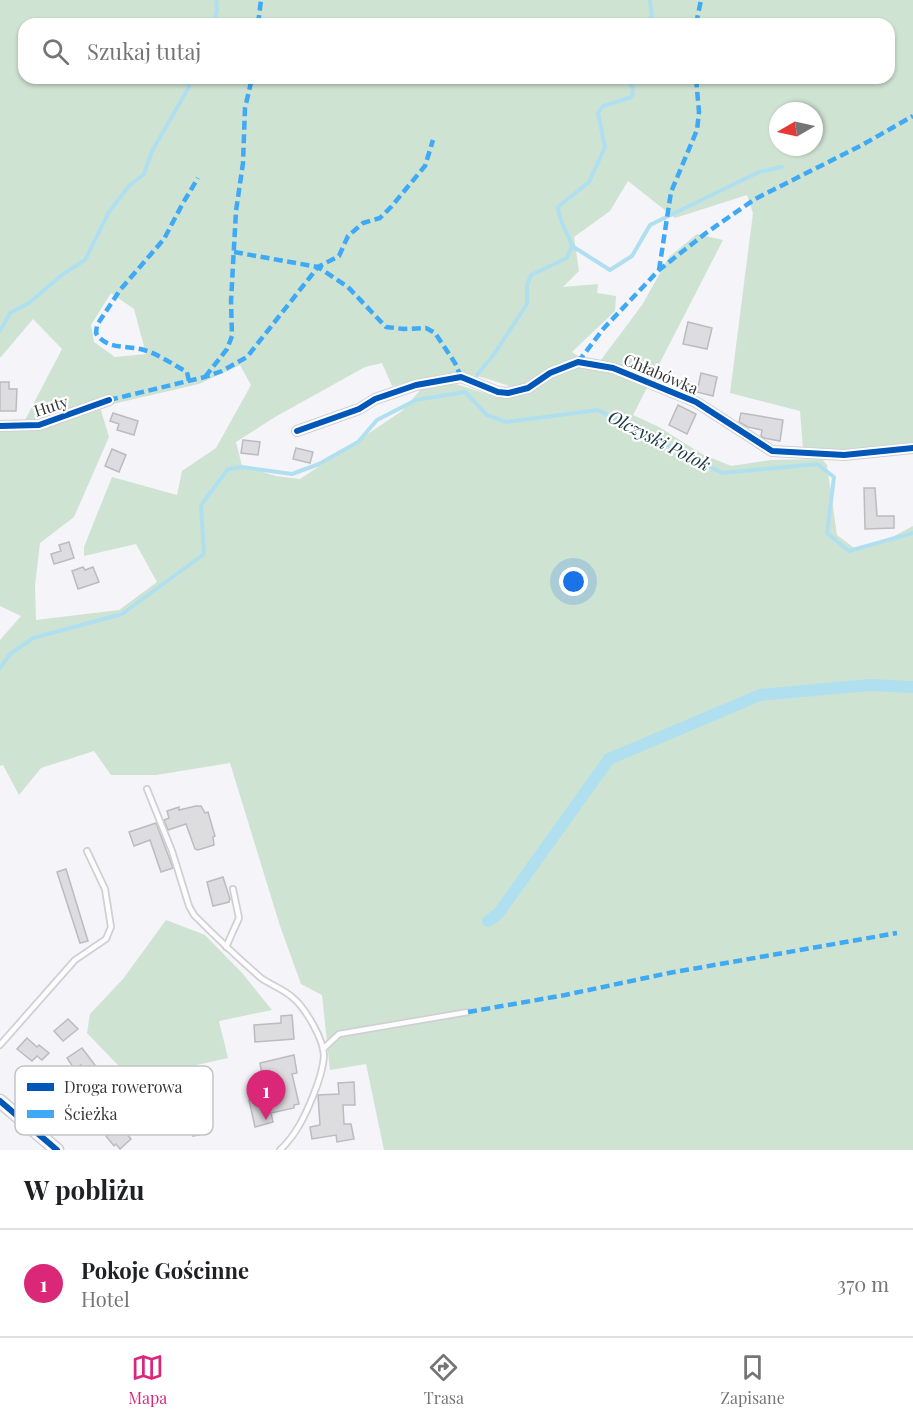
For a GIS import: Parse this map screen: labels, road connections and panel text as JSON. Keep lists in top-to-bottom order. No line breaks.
{"streets":{"street":["Chłabówka","Huty"]},"water":["Olczyski Potok"],"legend":["Droga rowerowa","Ścieżka"],"north":"left","page":{"search":"Szukaj tutaj","pins":"1","heading":"W pobliżu","list":[{"mark":"1","name":"Pokoje Gościnne","note":"Hotel","value":"370 m"}],"nav":["Mapa","Trasa","Zapisane"]}}
